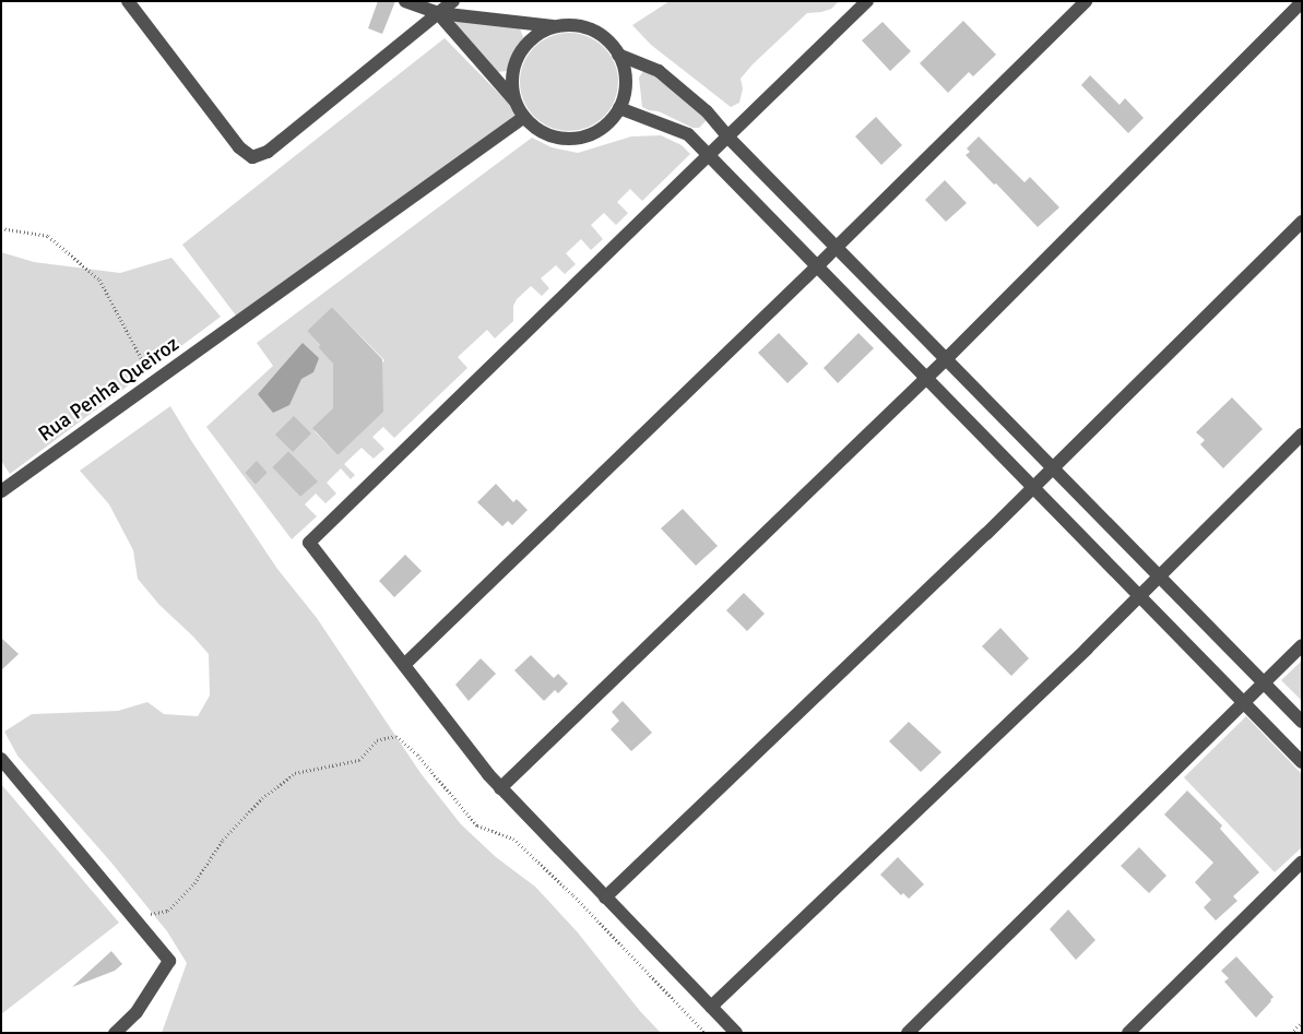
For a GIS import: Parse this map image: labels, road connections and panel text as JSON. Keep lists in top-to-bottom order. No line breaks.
{"streets":{"street":["Rua Penha Queiroz"]}}
